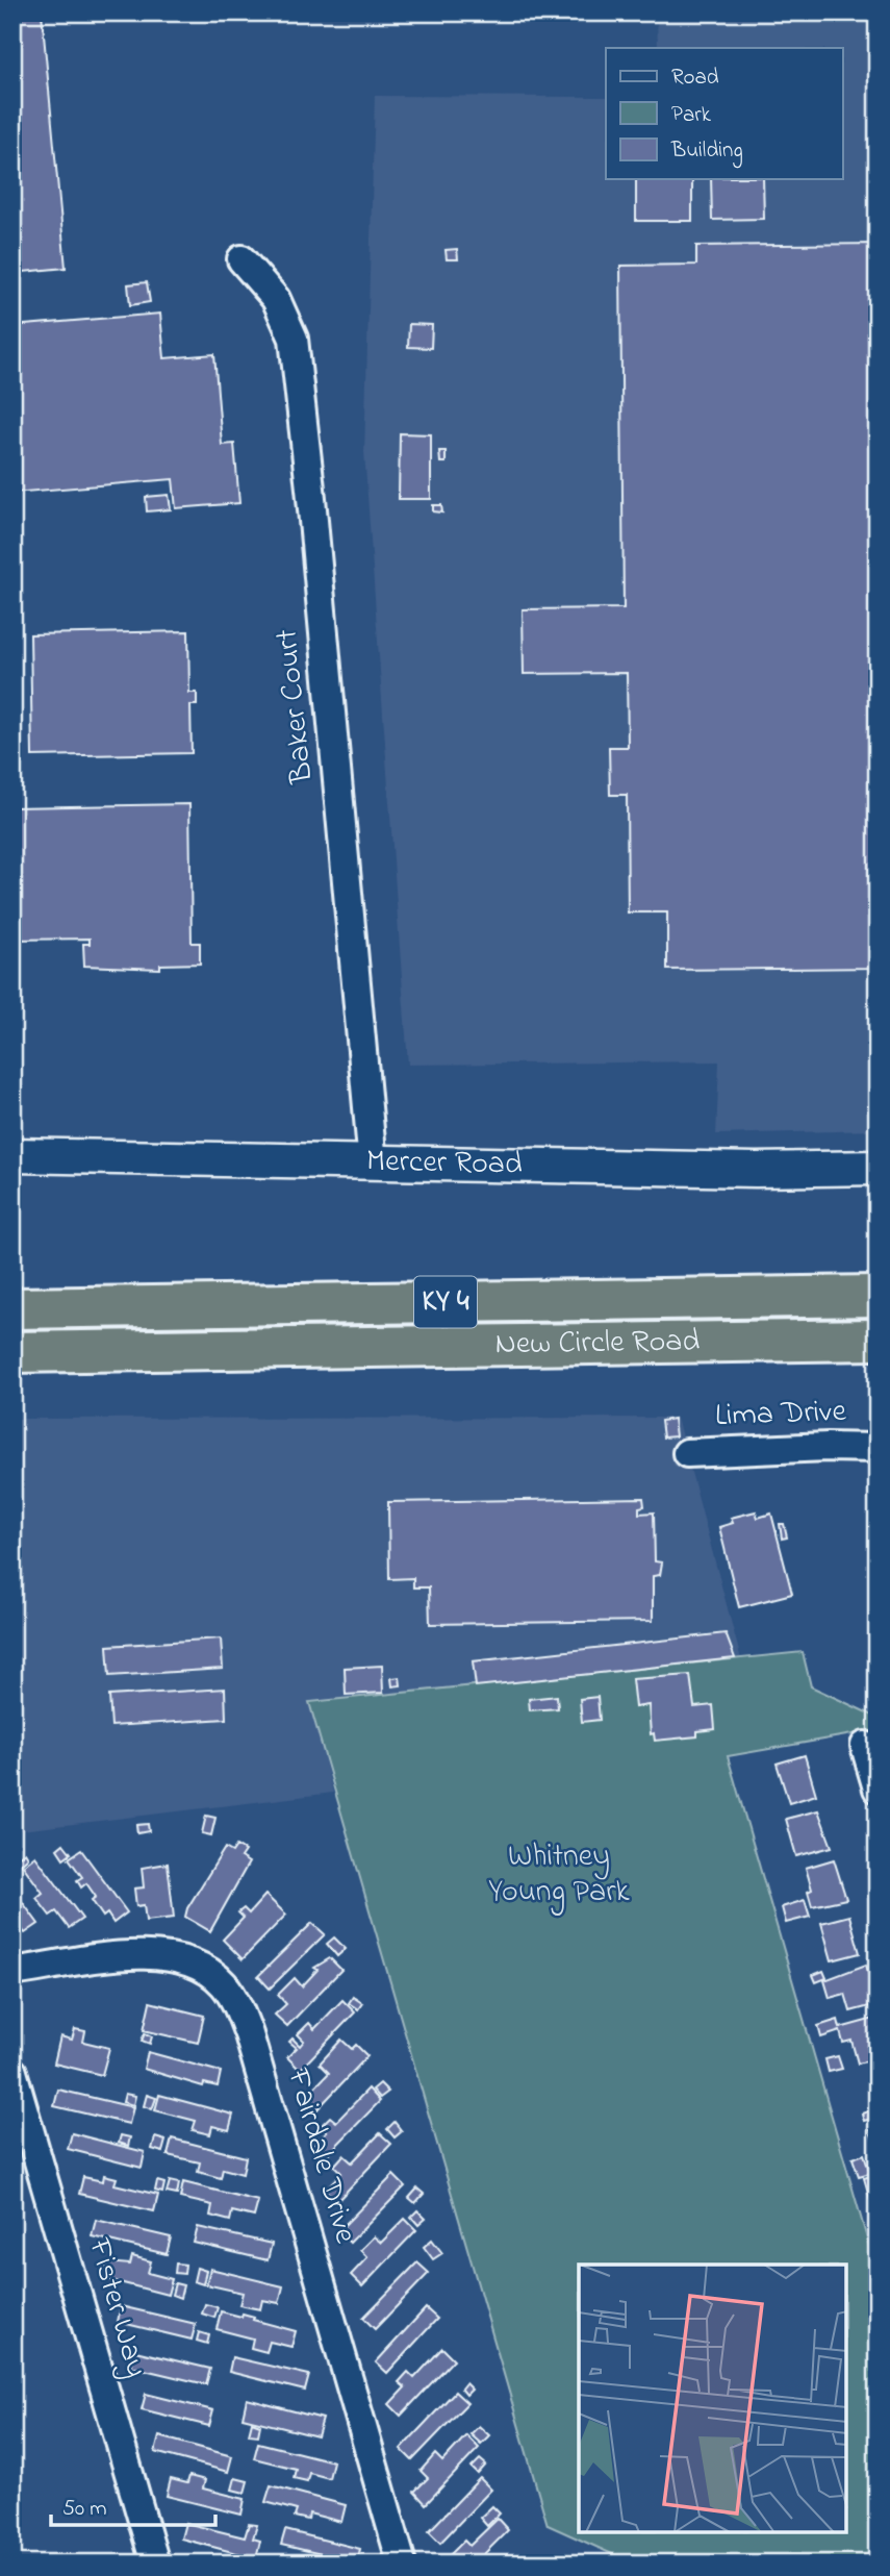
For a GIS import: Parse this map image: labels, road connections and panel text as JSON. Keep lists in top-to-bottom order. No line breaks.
{"streets":{"highway":["KY 4","New Circle Road"],"street":["Baker Court","Mercer Road","Lima Drive","Fairdale Drive","Fister Way"]},"crossings":[["Baker Court","Mercer Road"]],"parks":["Whitney Young Park"],"legend":["Road","Park","Building"],"scale_bar":"50 m"}
